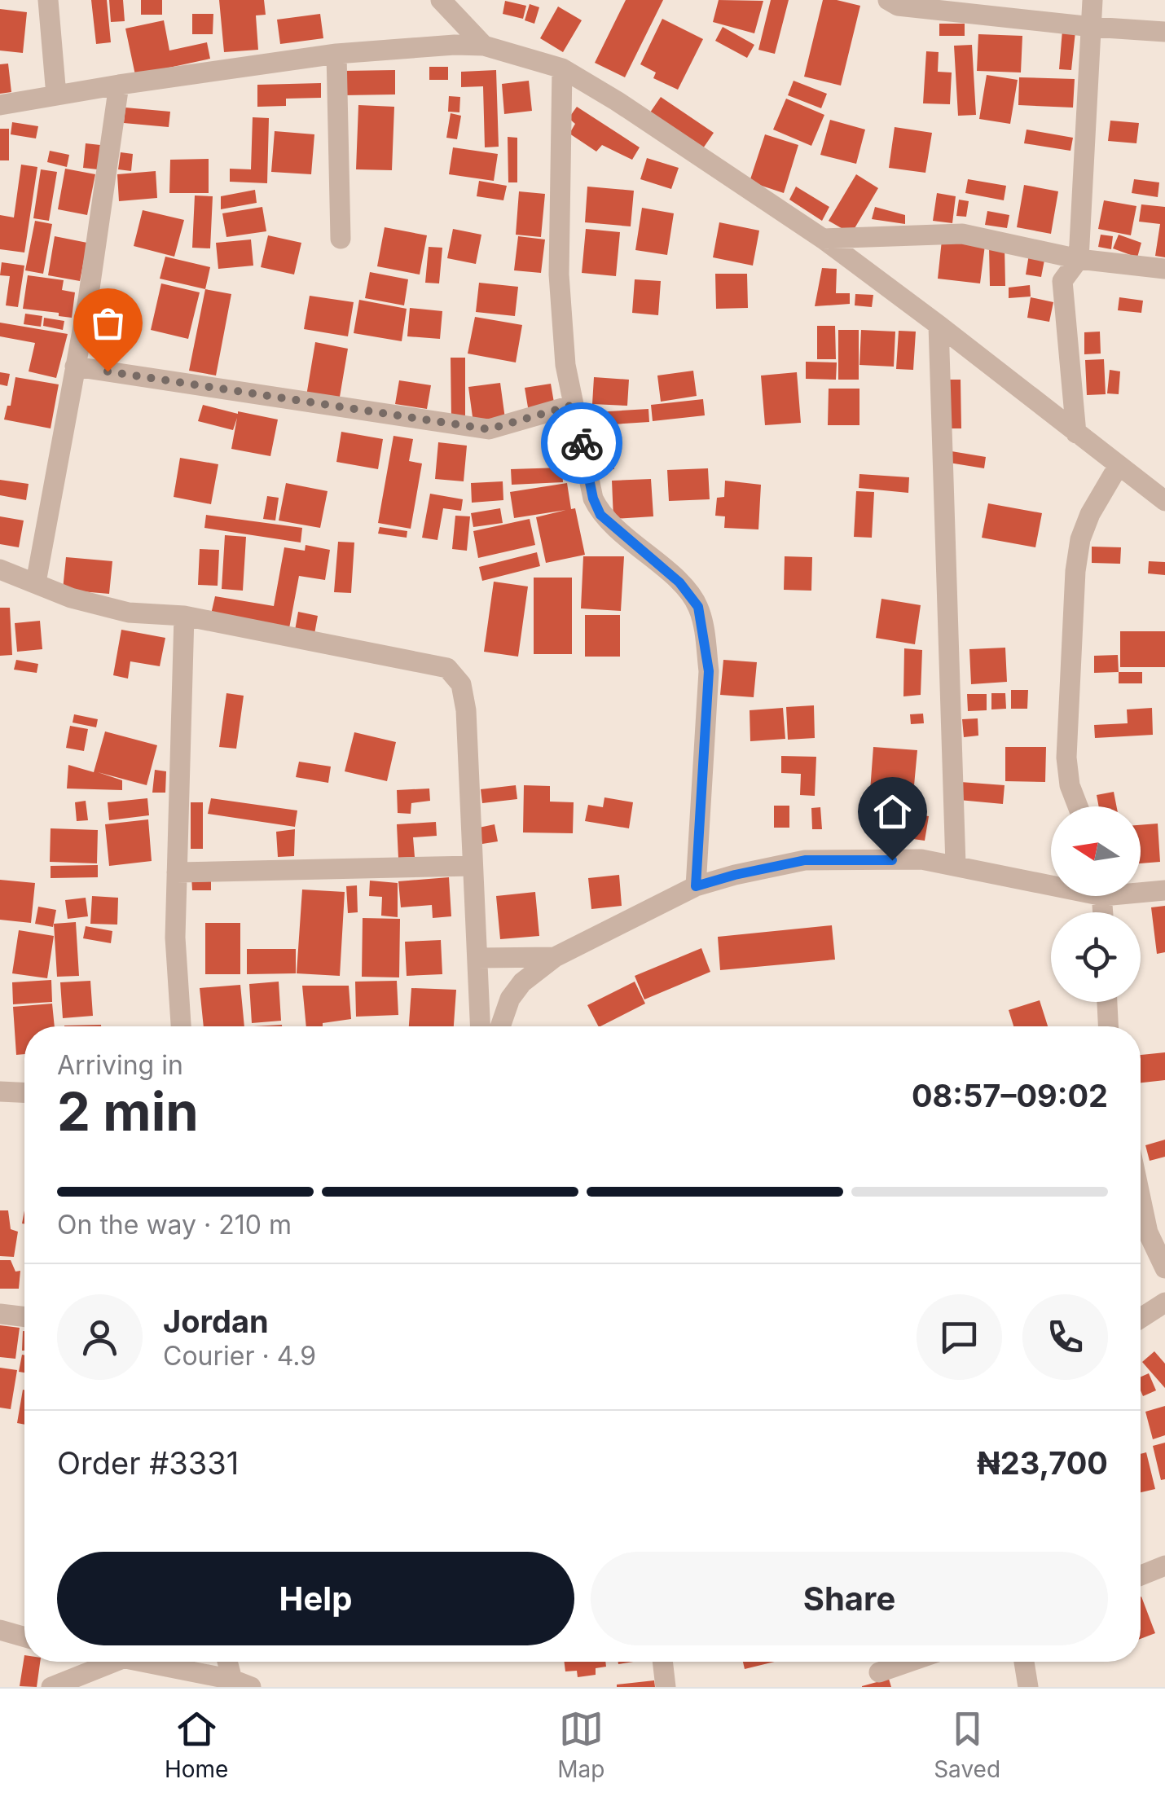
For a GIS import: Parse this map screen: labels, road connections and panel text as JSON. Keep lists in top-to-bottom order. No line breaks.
{"north":"left","page":{"heading":["2 min","Arriving in","08:57–09:02"],"panel":["Jordan","Courier · 4.9","Order #3331","₦23,700"],"bar":"On the way · 210 m","buttons":["Help","Share"],"tabs":["Home","Map","Saved"]}}
